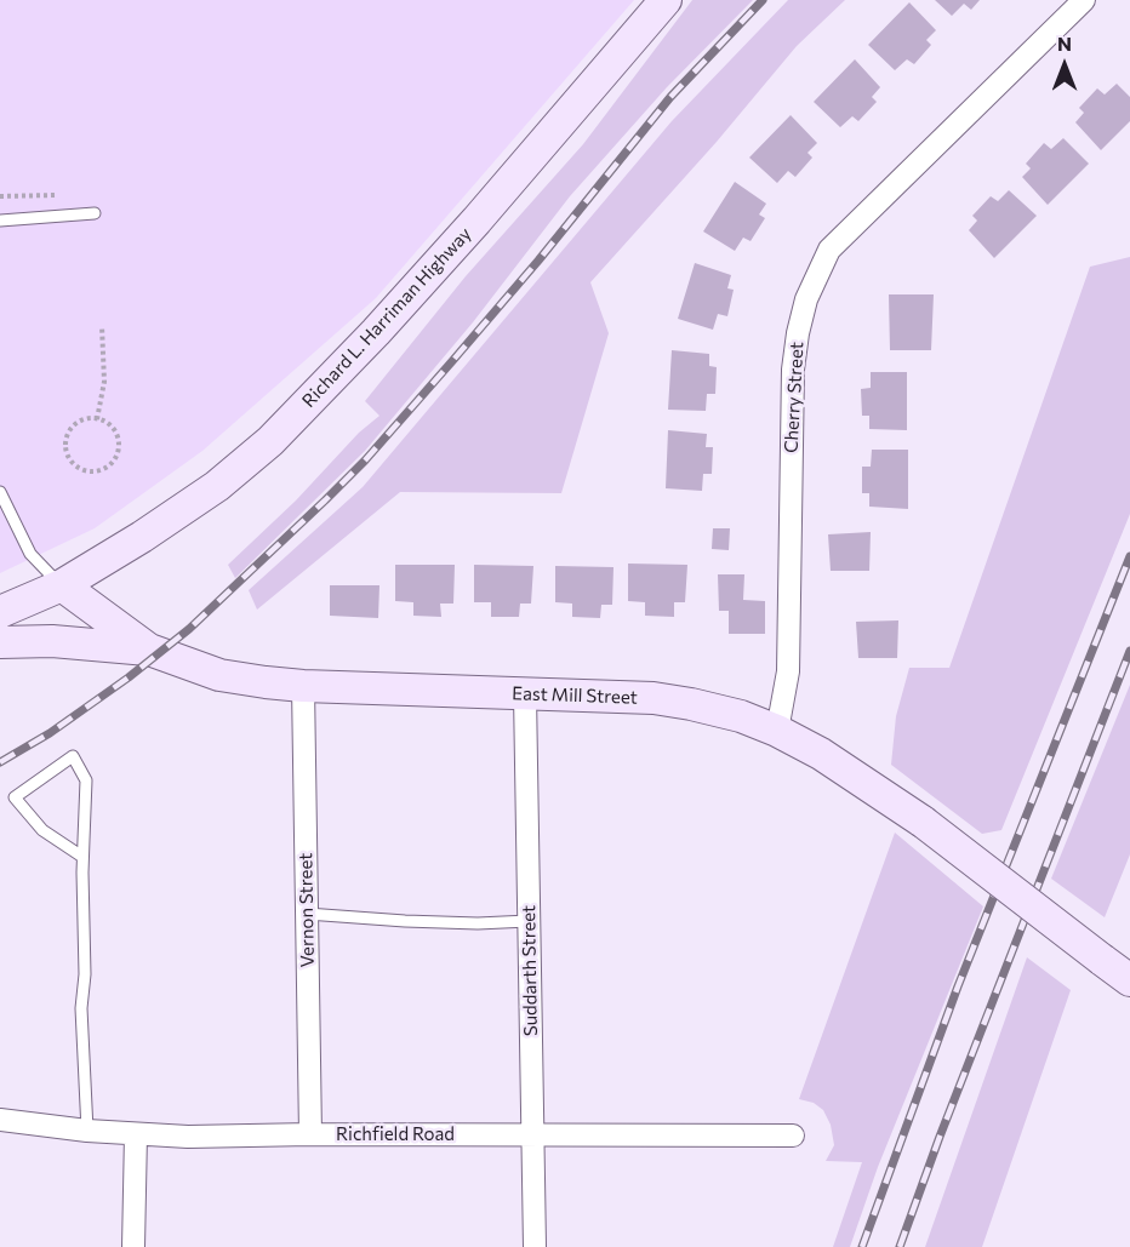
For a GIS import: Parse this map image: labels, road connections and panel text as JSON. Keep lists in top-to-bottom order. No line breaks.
{"streets":{"street":["Richard L. Harriman Highway","Cherry Street","East Mill Street","Vernon Street","Suddarth Street","Richfield Road"]},"crossings":[["Richard L. Harriman Highway","East Mill Street"],["Cherry Street","East Mill Street"],["East Mill Street","Vernon Street"],["East Mill Street","Suddarth Street"],["Vernon Street","Richfield Road"],["Suddarth Street","Richfield Road"]],"north":"top"}
